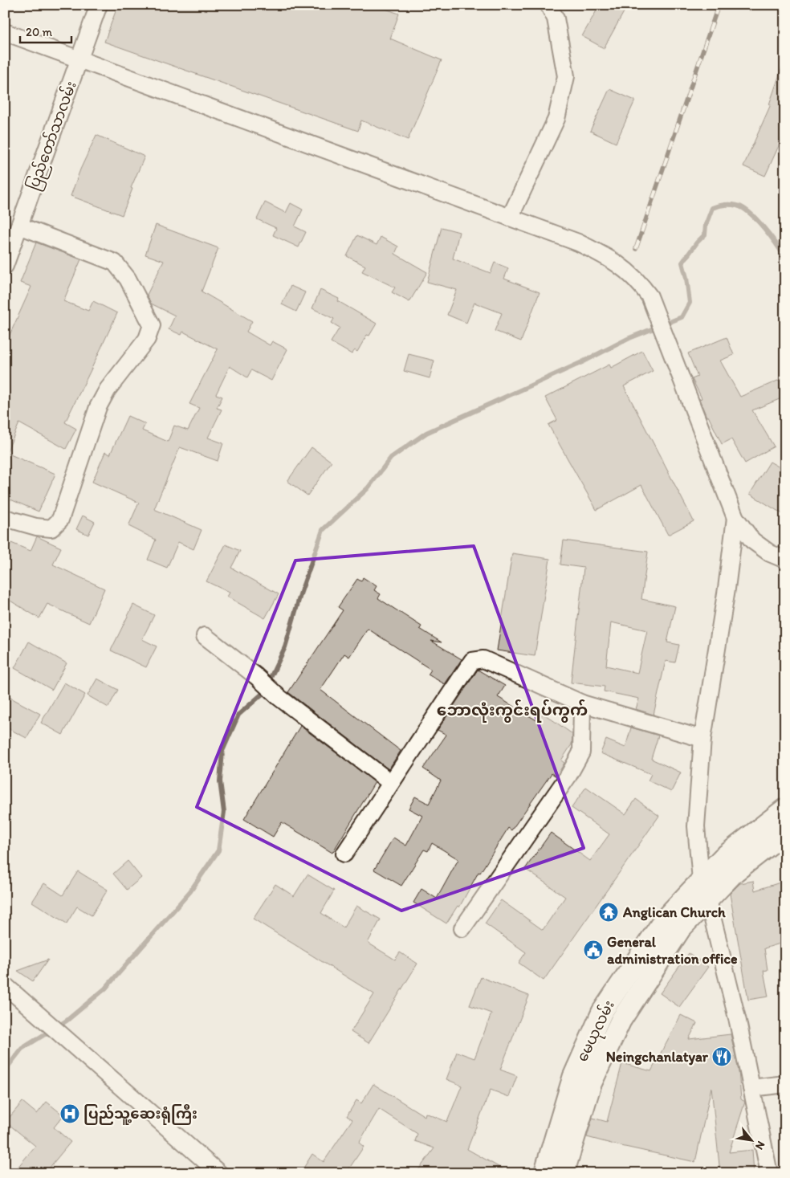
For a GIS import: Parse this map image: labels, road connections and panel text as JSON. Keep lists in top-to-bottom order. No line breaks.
{"streets":{"main road":["မေယုလမ်း"],"street":["ပြည်တော်သာလမ်း"]},"districts":["ဘောလုံးကွင်းရပ်ကွက်"],"places":{"temple":["Anglican Church"],"public building":["General administration office"],"restaurant":["Neingchanlatyar"],"hospital":["ပြည်သူ့ဆေးရုံကြီး"]},"scale_bar":"20 m","north":"bottom right"}
